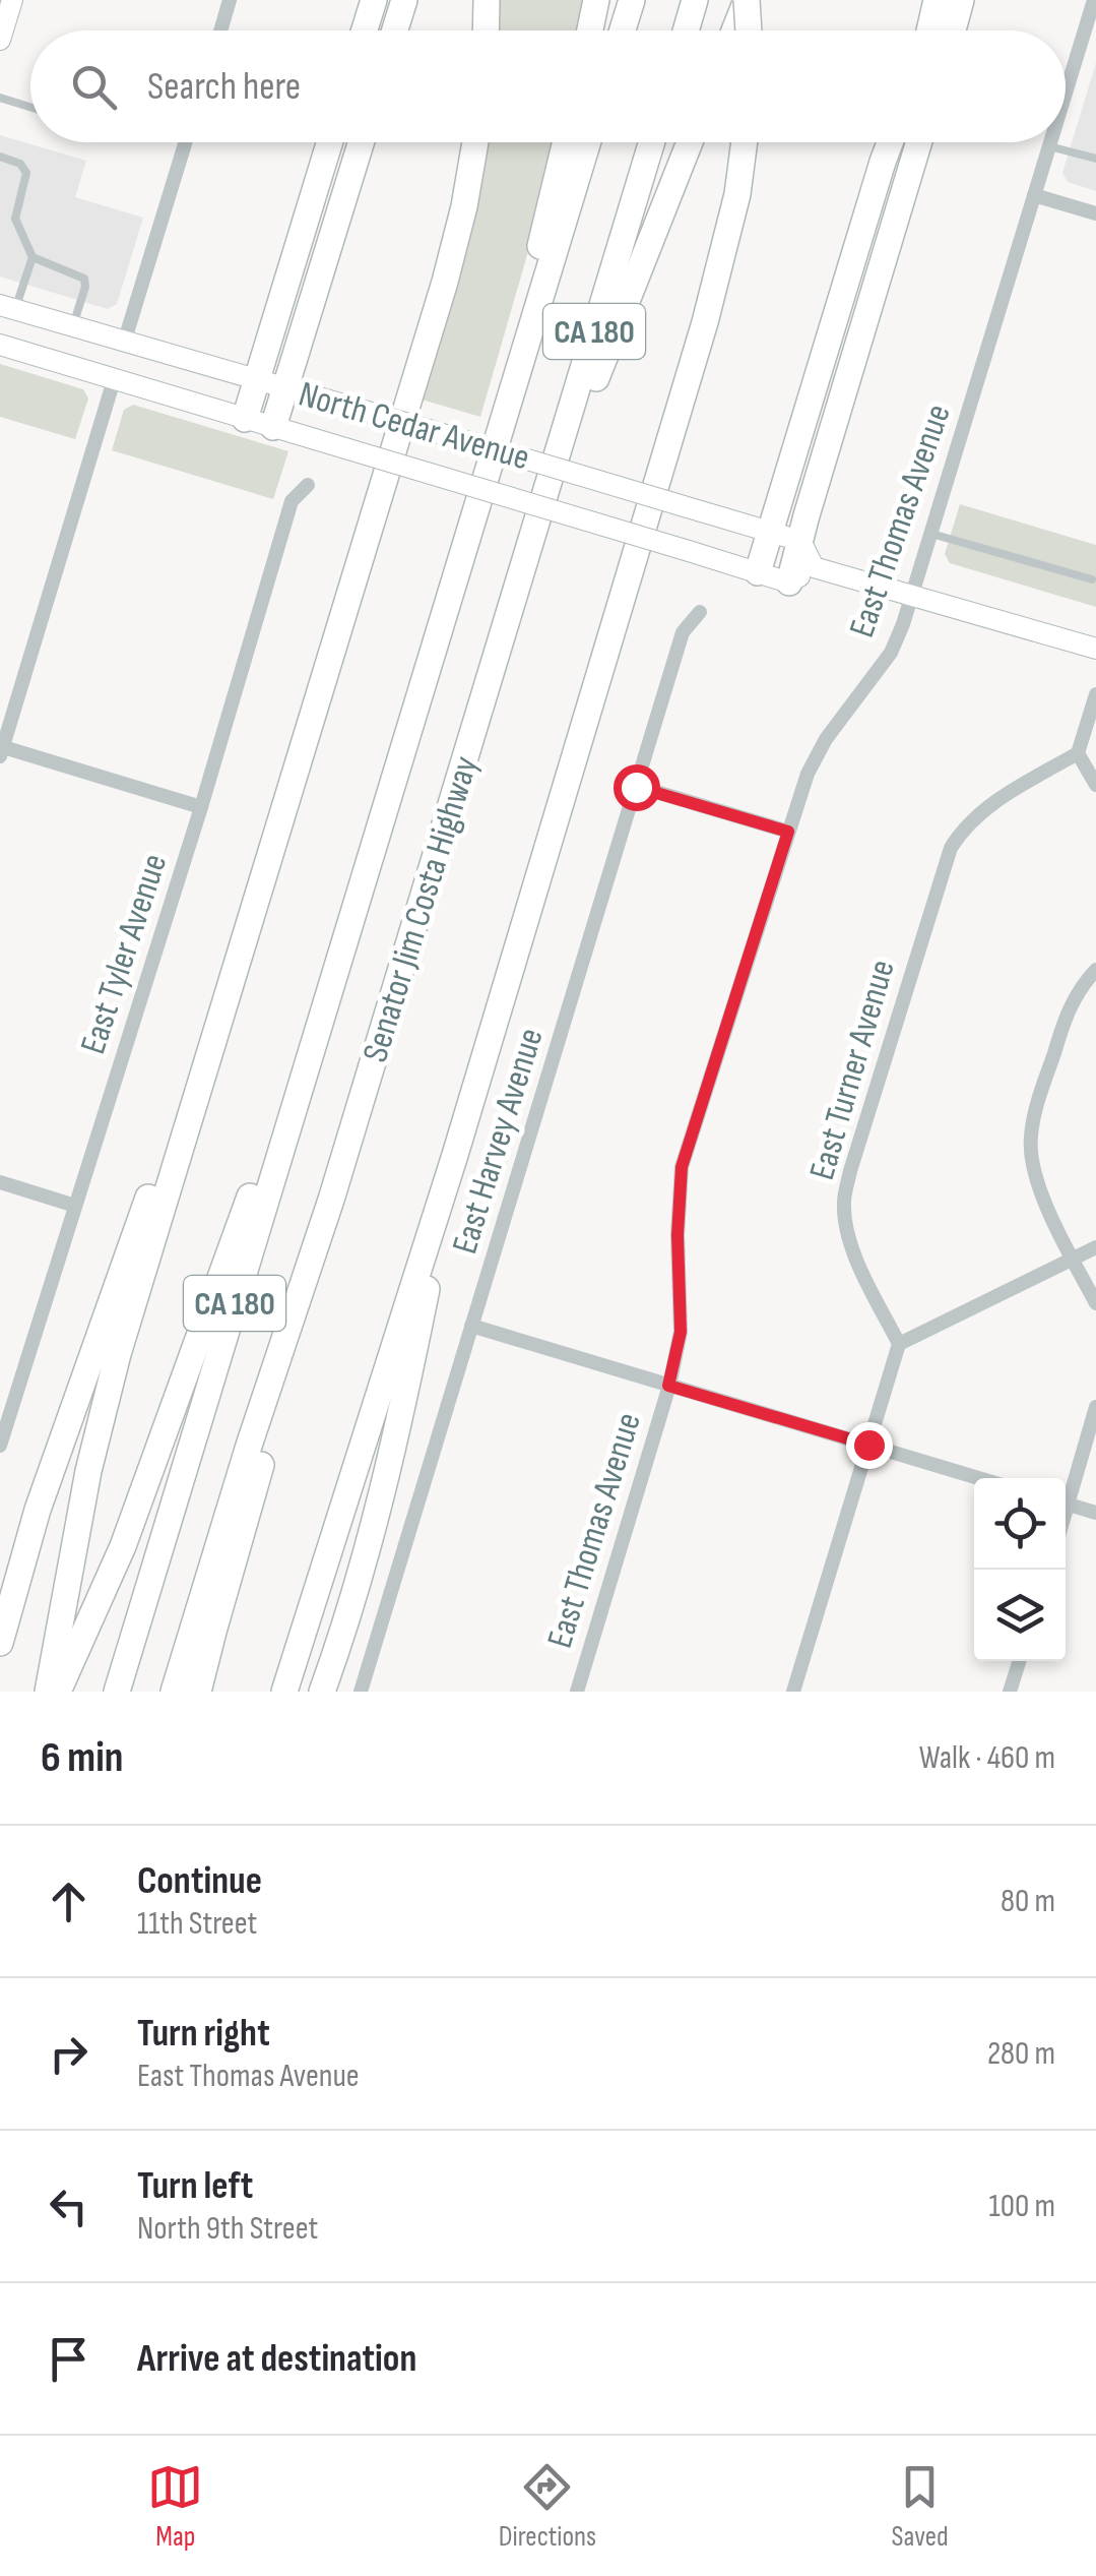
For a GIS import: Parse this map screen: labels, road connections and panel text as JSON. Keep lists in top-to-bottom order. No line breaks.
{"streets":{"highway":["CA 180","Senator Jim Costa Highway"],"main road":["North Cedar Avenue"],"street":["East Thomas Avenue","East Tyler Avenue","East Turner Avenue","East Harvey Avenue"]},"page":{"search":"Search here","heading":["6 min","Walk · 460 m"],"list":[["Continue","11th Street","80 m"],["Turn right","East Thomas Avenue","280 m"],["Turn left","North 9th Street","100 m"],"Arrive at destination"],"nav":["Map","Directions","Saved"]}}
